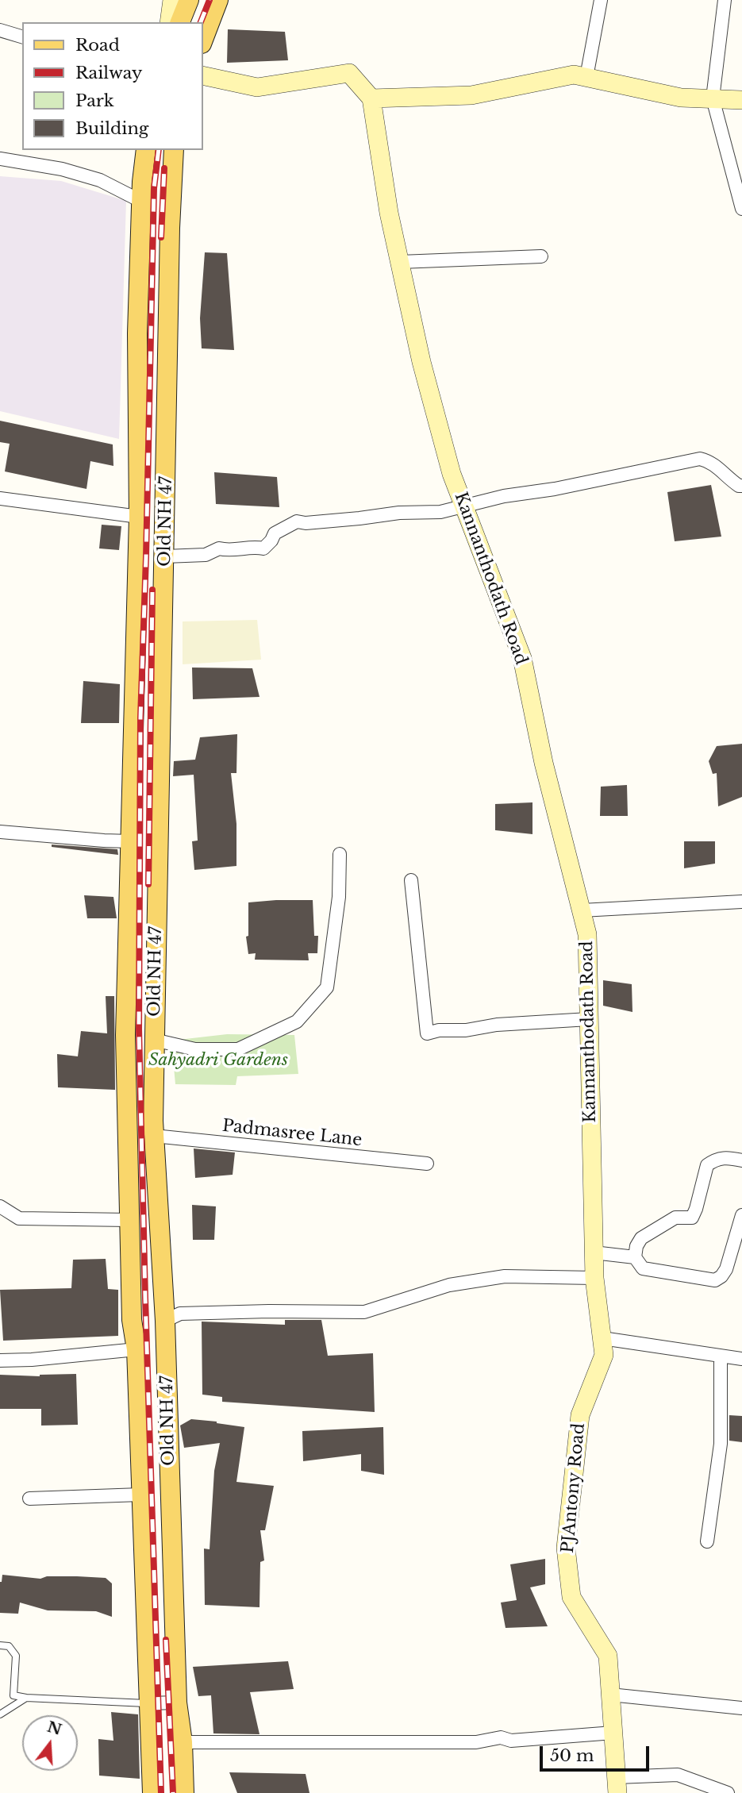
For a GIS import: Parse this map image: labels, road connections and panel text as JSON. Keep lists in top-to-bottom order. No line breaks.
{"streets":{"main road":["Old NH 47"],"street":["Kannanthodath Road","Padmasree Lane","PJAntony Road"]},"crossings":[["Old NH 47","Padmasree Lane"],["Kannanthodath Road","PJAntony Road"]],"parks":["Sahyadri Gardens"],"legend":["Road","Railway","Park","Building"],"scale_bar":"50 m","north":"top"}
